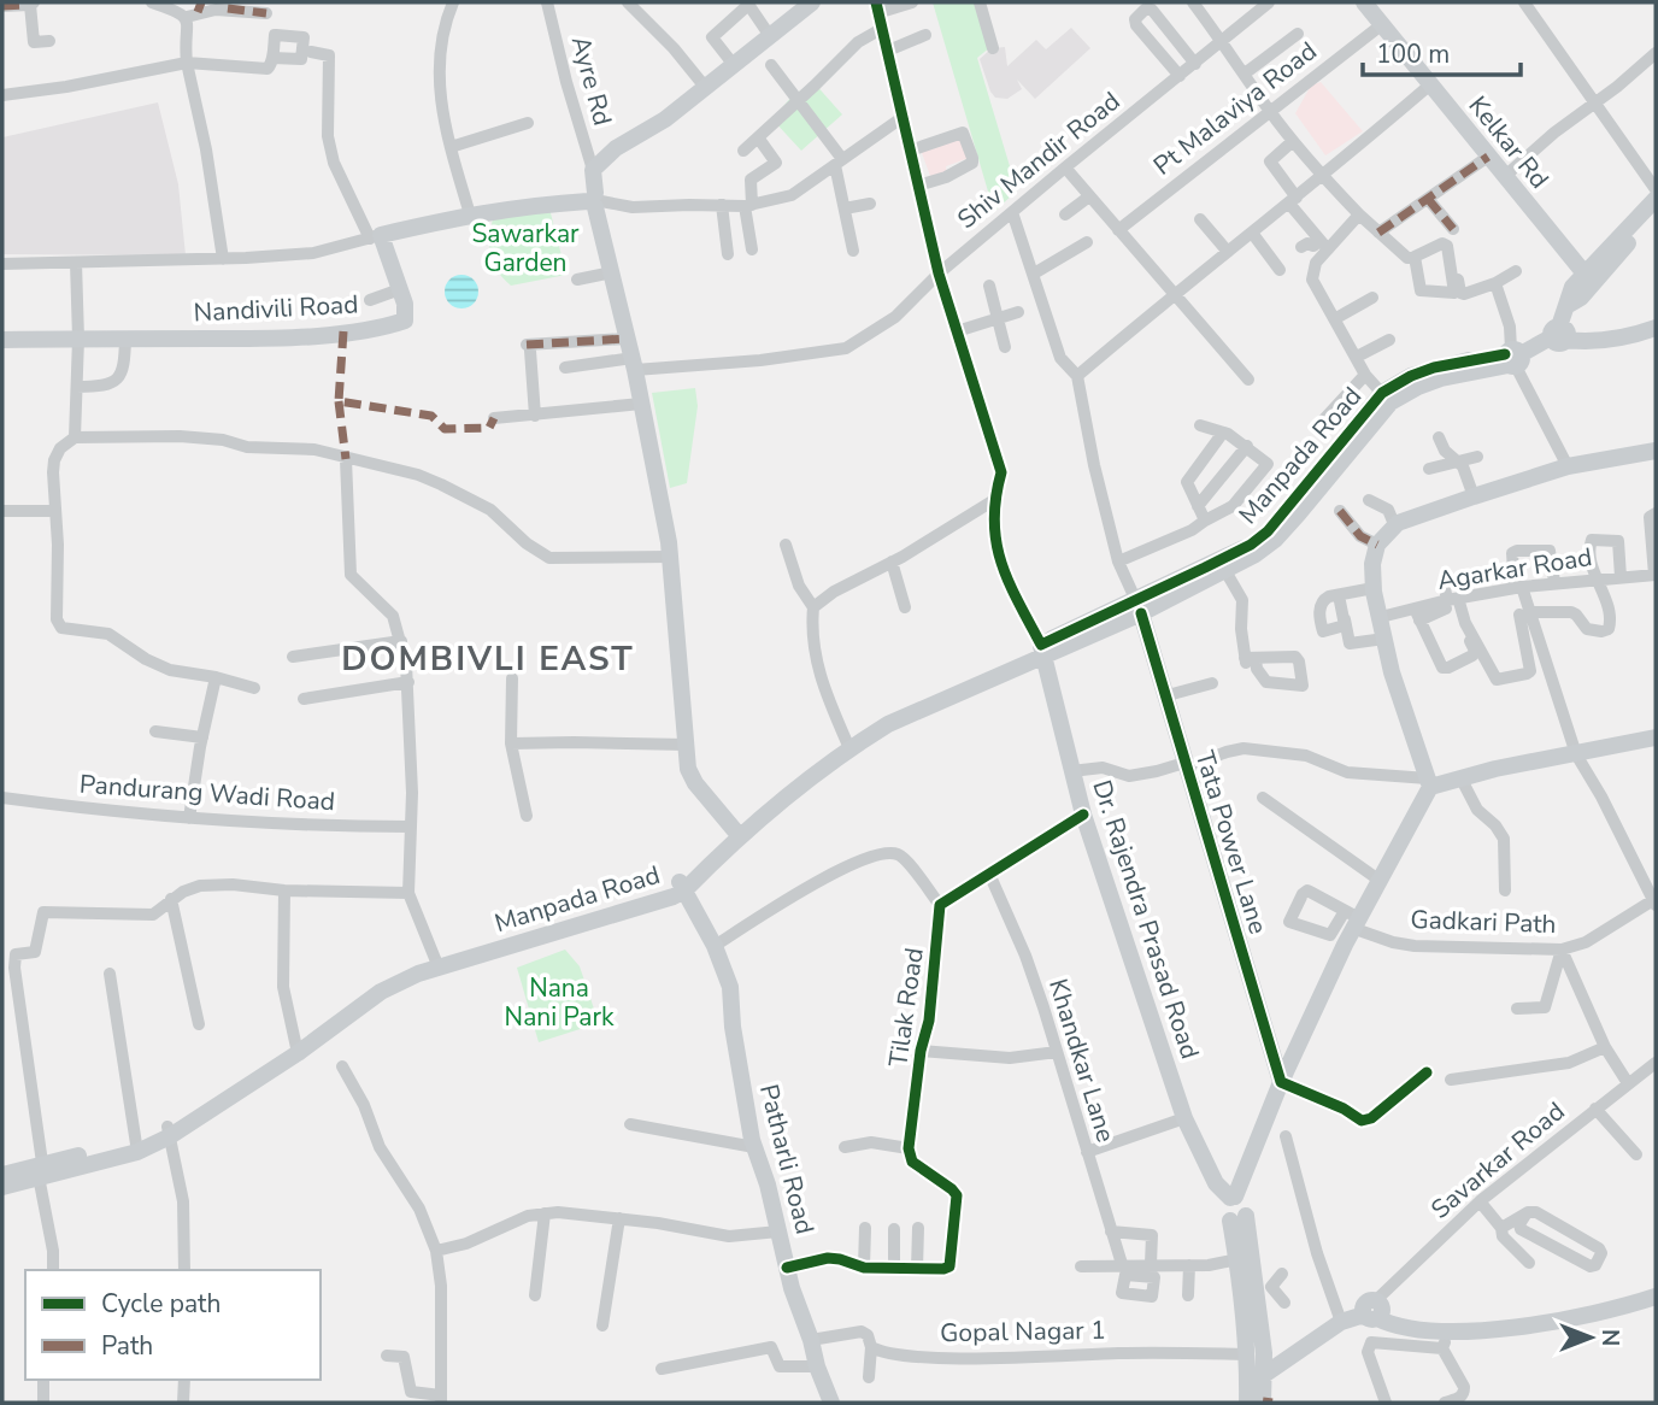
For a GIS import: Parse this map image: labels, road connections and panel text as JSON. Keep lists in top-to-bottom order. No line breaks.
{"streets":{"street":["Ayre Rd","Pt Malaviya Road","Kelkar Rd","Shiv Mandir Road","Nandivili Road","Manpada Road","Agarkar Road","Pandurang Wadi Road","Tata Power Lane","Dr. Rajendra Prasad Road","Gadkari Path","Tilak Road","Khandkar Lane","Patharli Road","Savarkar Road","Gopal Nagar 1"]},"crossings":[["Pt Malaviya Road","Kelkar Rd"],["Shiv Mandir Road","Tata Power Lane"],["Manpada Road","Tata Power Lane"],["Manpada Road","Dr. Rajendra Prasad Road"],["Manpada Road","Patharli Road"],["Patharli Road","Gopal Nagar 1"]],"districts":["DOMBIVLI EAST"],"parks":["Sawarkar Garden","Nana Nani Park"],"legend":["Cycle path","Path"],"scale_bar":"100 m","north":"right"}
